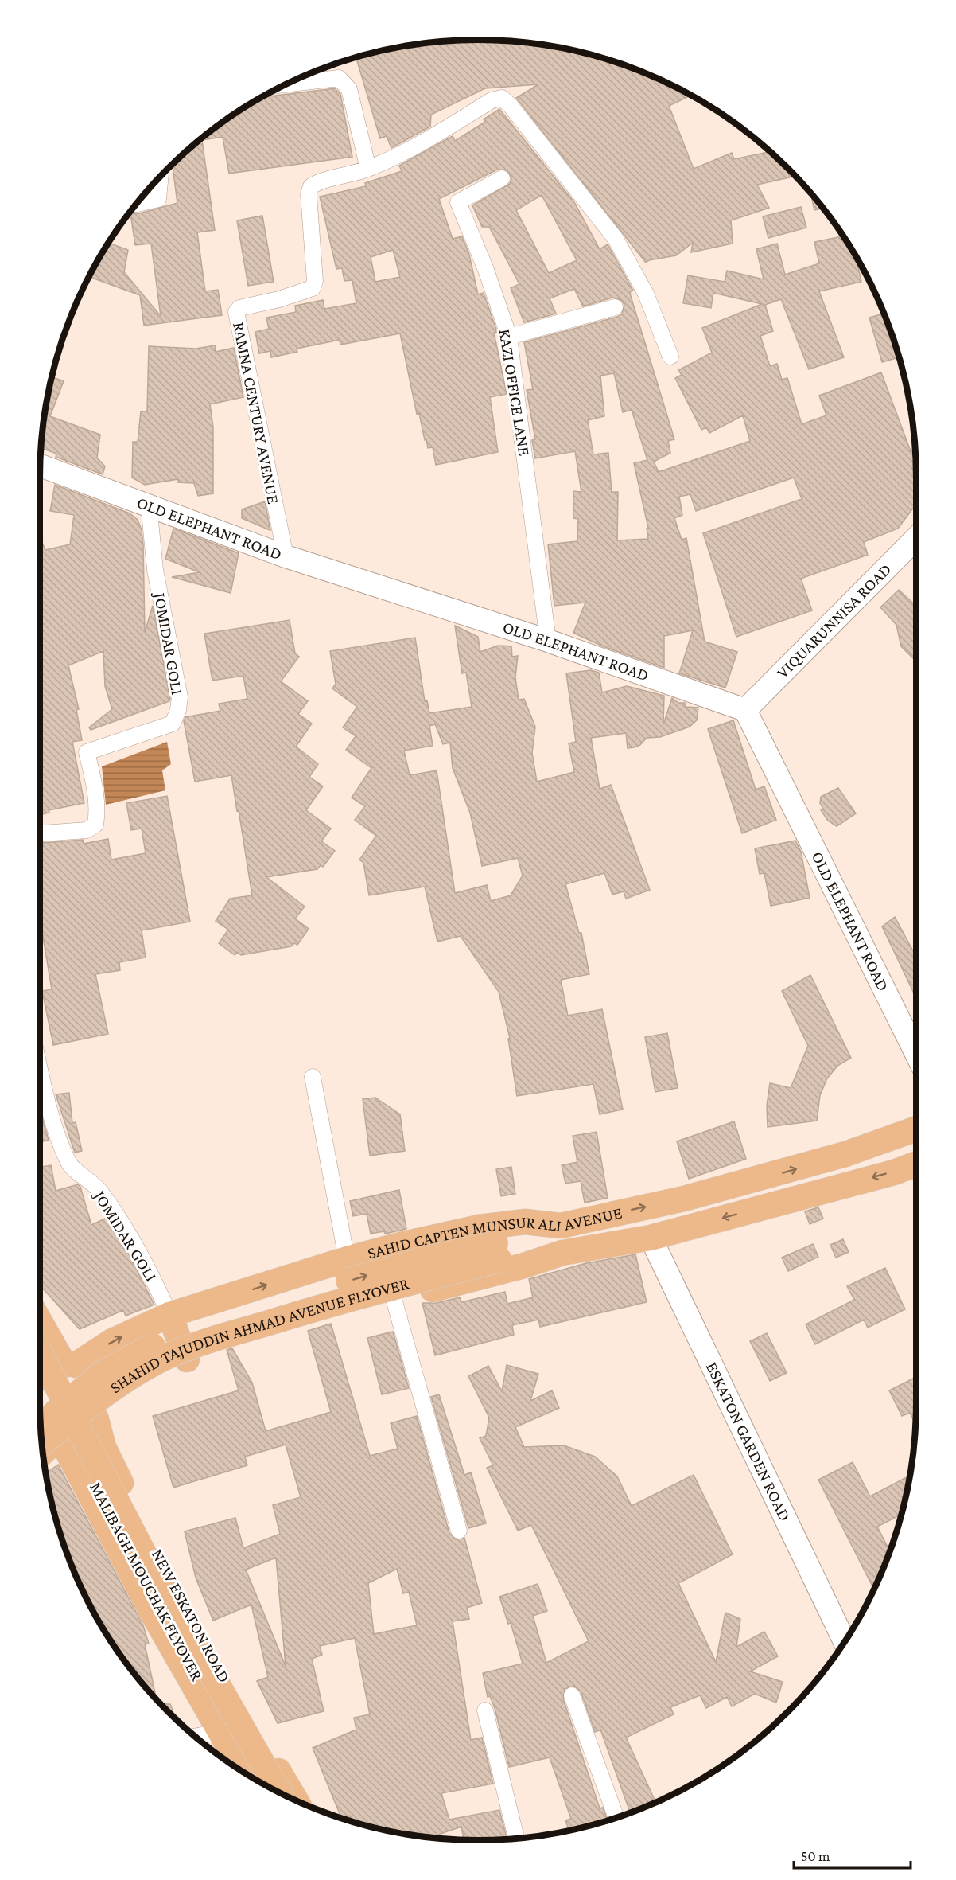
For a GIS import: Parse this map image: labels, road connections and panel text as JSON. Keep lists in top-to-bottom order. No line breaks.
{"streets":{"main road":["SAHID CAPTEN MUNSUR ALI AVENUE","SHAHID TAJUDDIN AHMAD AVENUE FLYOVER","MALIBAGH MOUCHAK FLYOVER","NEW ESKATON ROAD"],"street":["KAZI OFFICE LANE","RAMNA CENTURY AVENUE","OLD ELEPHANT ROAD","VIQUARUNNISA ROAD","JOMIDAR GOLI","ESKATON GARDEN ROAD"]},"crossings":[["KAZI OFFICE LANE","OLD ELEPHANT ROAD"],["RAMNA CENTURY AVENUE","OLD ELEPHANT ROAD"],["OLD ELEPHANT ROAD","VIQUARUNNISA ROAD"],["OLD ELEPHANT ROAD","JOMIDAR GOLI"],["JOMIDAR GOLI","SAHID CAPTEN MUNSUR ALI AVENUE"],["SAHID CAPTEN MUNSUR ALI AVENUE","SHAHID TAJUDDIN AHMAD AVENUE FLYOVER"],["SAHID CAPTEN MUNSUR ALI AVENUE","ESKATON GARDEN ROAD"],["SAHID CAPTEN MUNSUR ALI AVENUE","NEW ESKATON ROAD"],["SHAHID TAJUDDIN AHMAD AVENUE FLYOVER","NEW ESKATON ROAD"]],"scale_bar":"50 m"}
